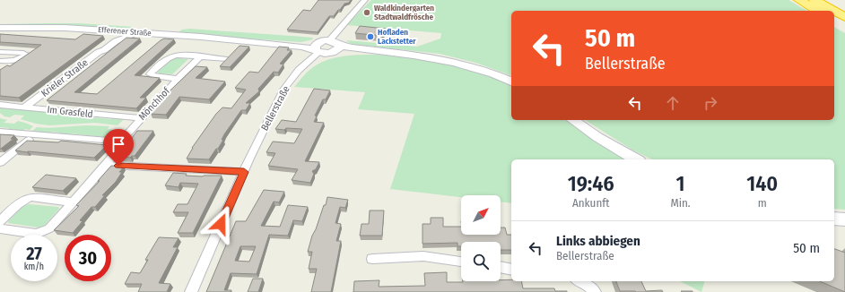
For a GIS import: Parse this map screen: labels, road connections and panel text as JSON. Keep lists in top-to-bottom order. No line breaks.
{"streets":{"street":["Efferener Straße","Krieler Straße","Mönchhof","Bellerstraße","Im Grasfeld"]},"crossings":[["Efferener Straße","Krieler Straße"],["Efferener Straße","Bellerstraße"],["Krieler Straße","Im Grasfeld"],["Mönchhof","Im Grasfeld"]],"places":["Waldkindergarten Stadtwaldfrösche","Hofladen Lackstetter"],"north":"top right","page":{"turn":["50 m","Bellerstraße"],"eta":["19:46","Ankunft","1","Min.","140","m"],"list":[{"name":"Links abbiegen","note":"Bellerstraße","value":"50 m"}],"speed":"27 km/h","limit":"30"}}
